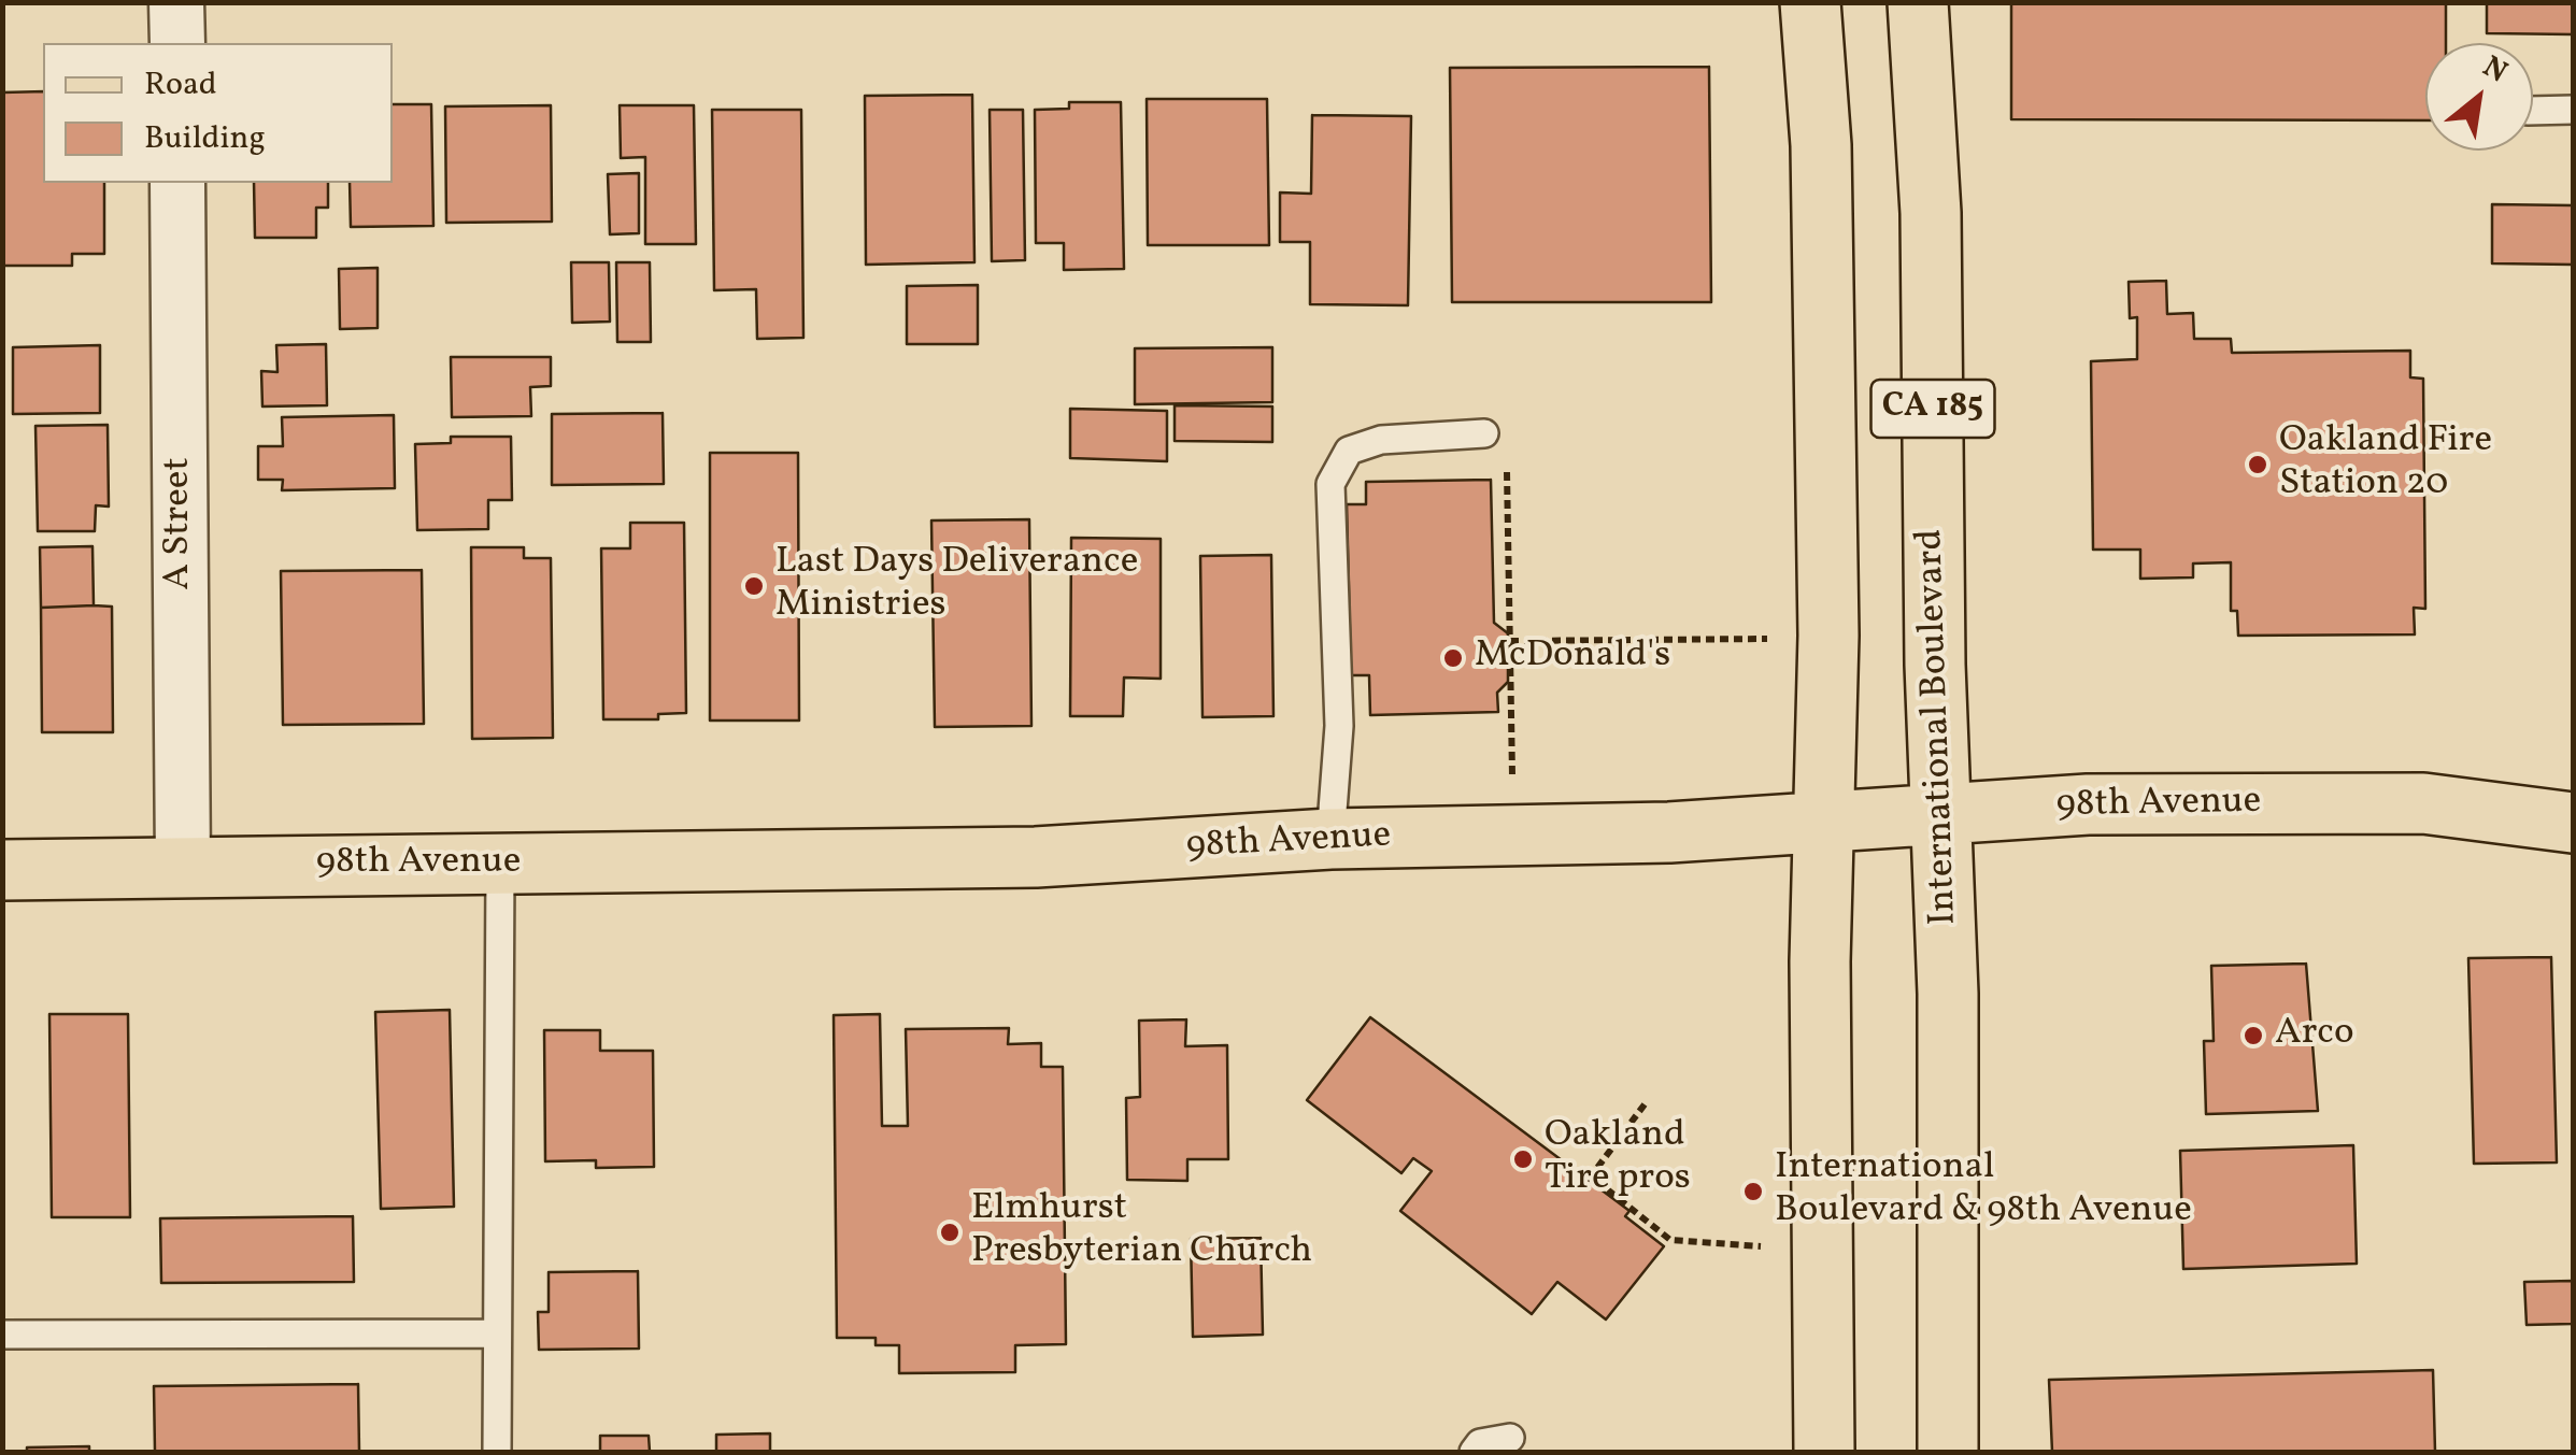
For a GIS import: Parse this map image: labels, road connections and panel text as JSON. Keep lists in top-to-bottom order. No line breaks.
{"streets":{"main road":["CA 185","International Boulevard","98th Avenue"],"street":["A Street"]},"crossings":[["CA 185","98th Avenue"],["A Street","98th Avenue"],["International Boulevard","98th Avenue"]],"places":["Oakland Fire Station 20","Last Days Deliverance Ministries","McDonald's","Arco","Oakland Tire pros","International Boulevard & 98th Avenue","Elmhurst Presbyterian Church"],"legend":["Road","Building"],"north":"top right"}
